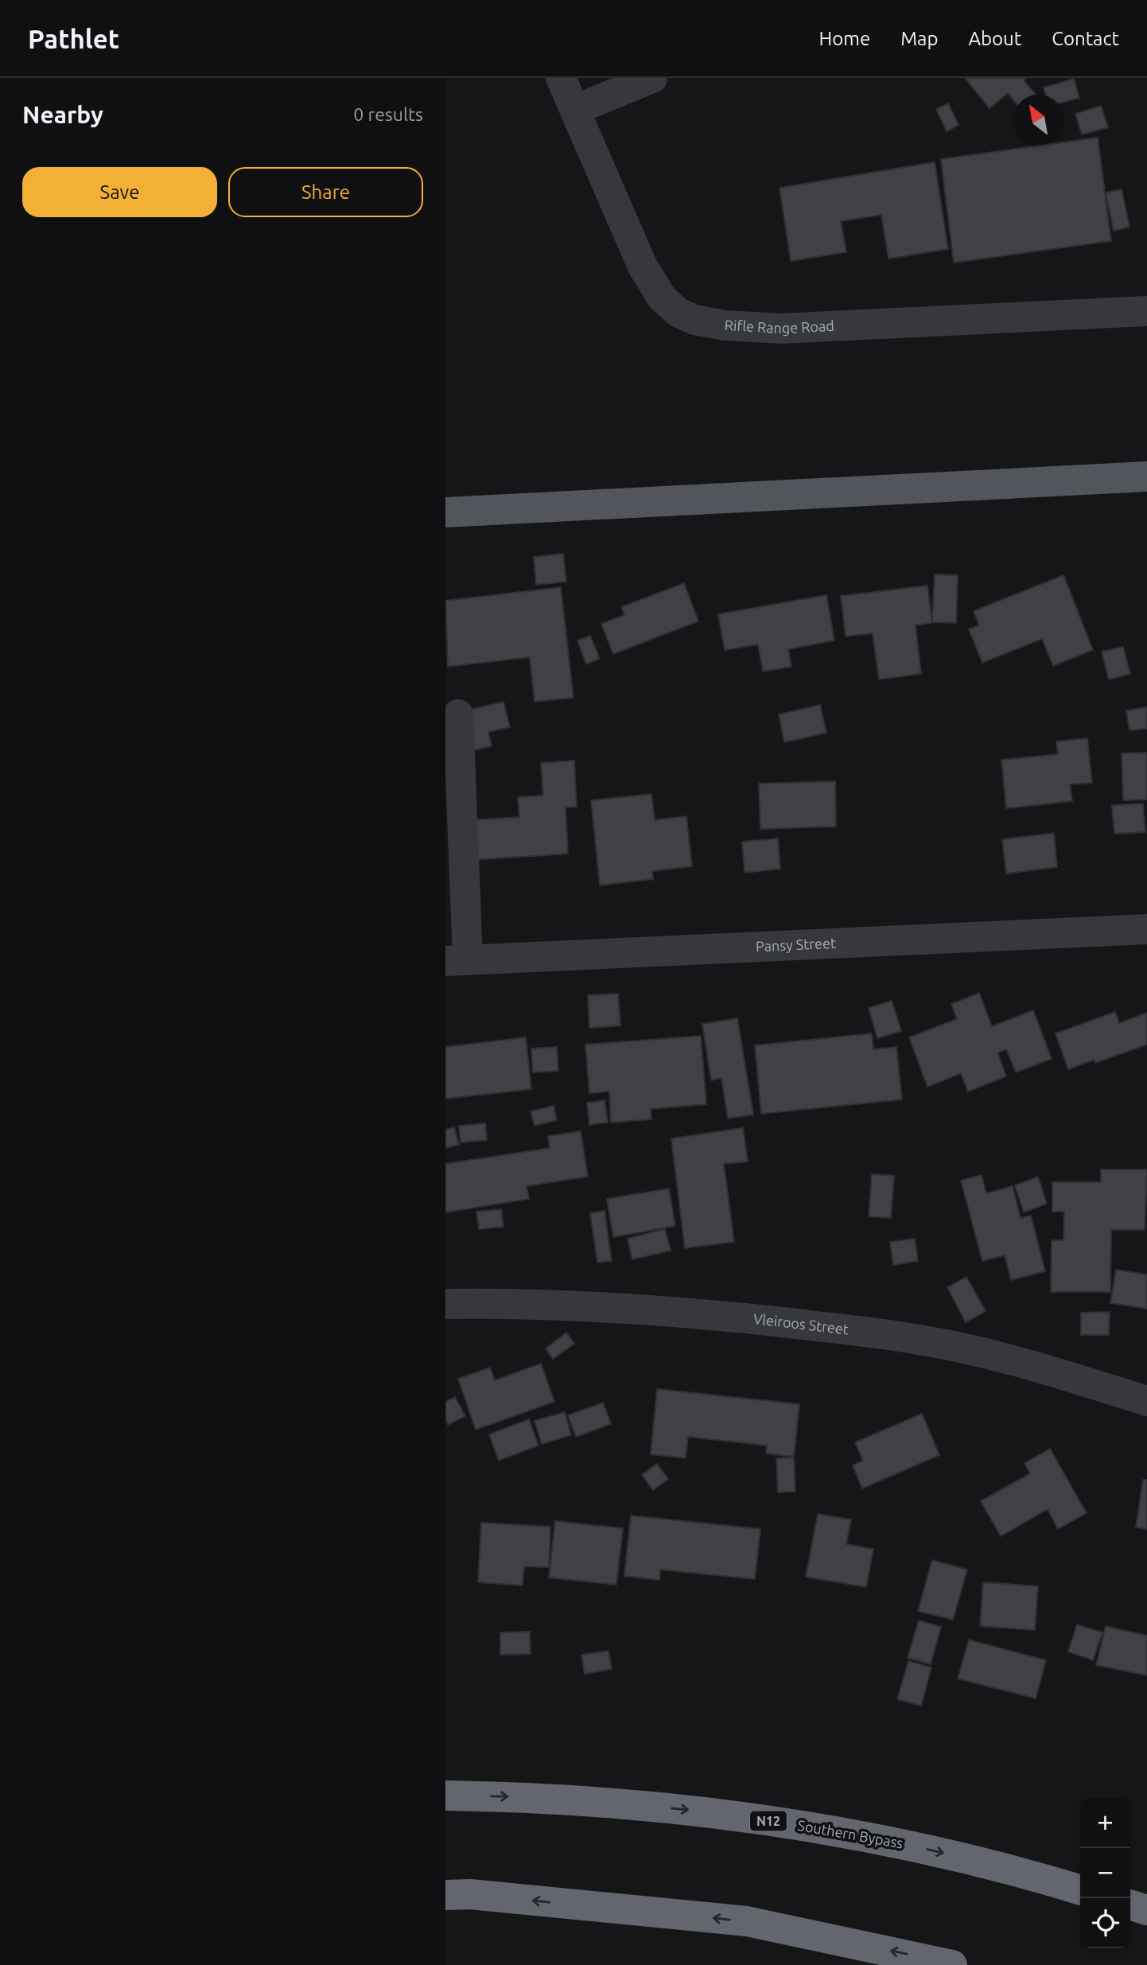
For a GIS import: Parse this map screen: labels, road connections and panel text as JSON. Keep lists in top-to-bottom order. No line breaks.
{"streets":{"highway":["N12","Southern Bypass"],"street":["Rifle Range Road","Pansy Street","Vleiroos Street"]},"north":"top left","page":{"header":"Pathlet","nav":["Home","Map","About","Contact"],"heading":["Nearby","0 results"],"buttons":["Save","Share"],"map_buttons":["+","−"]}}
